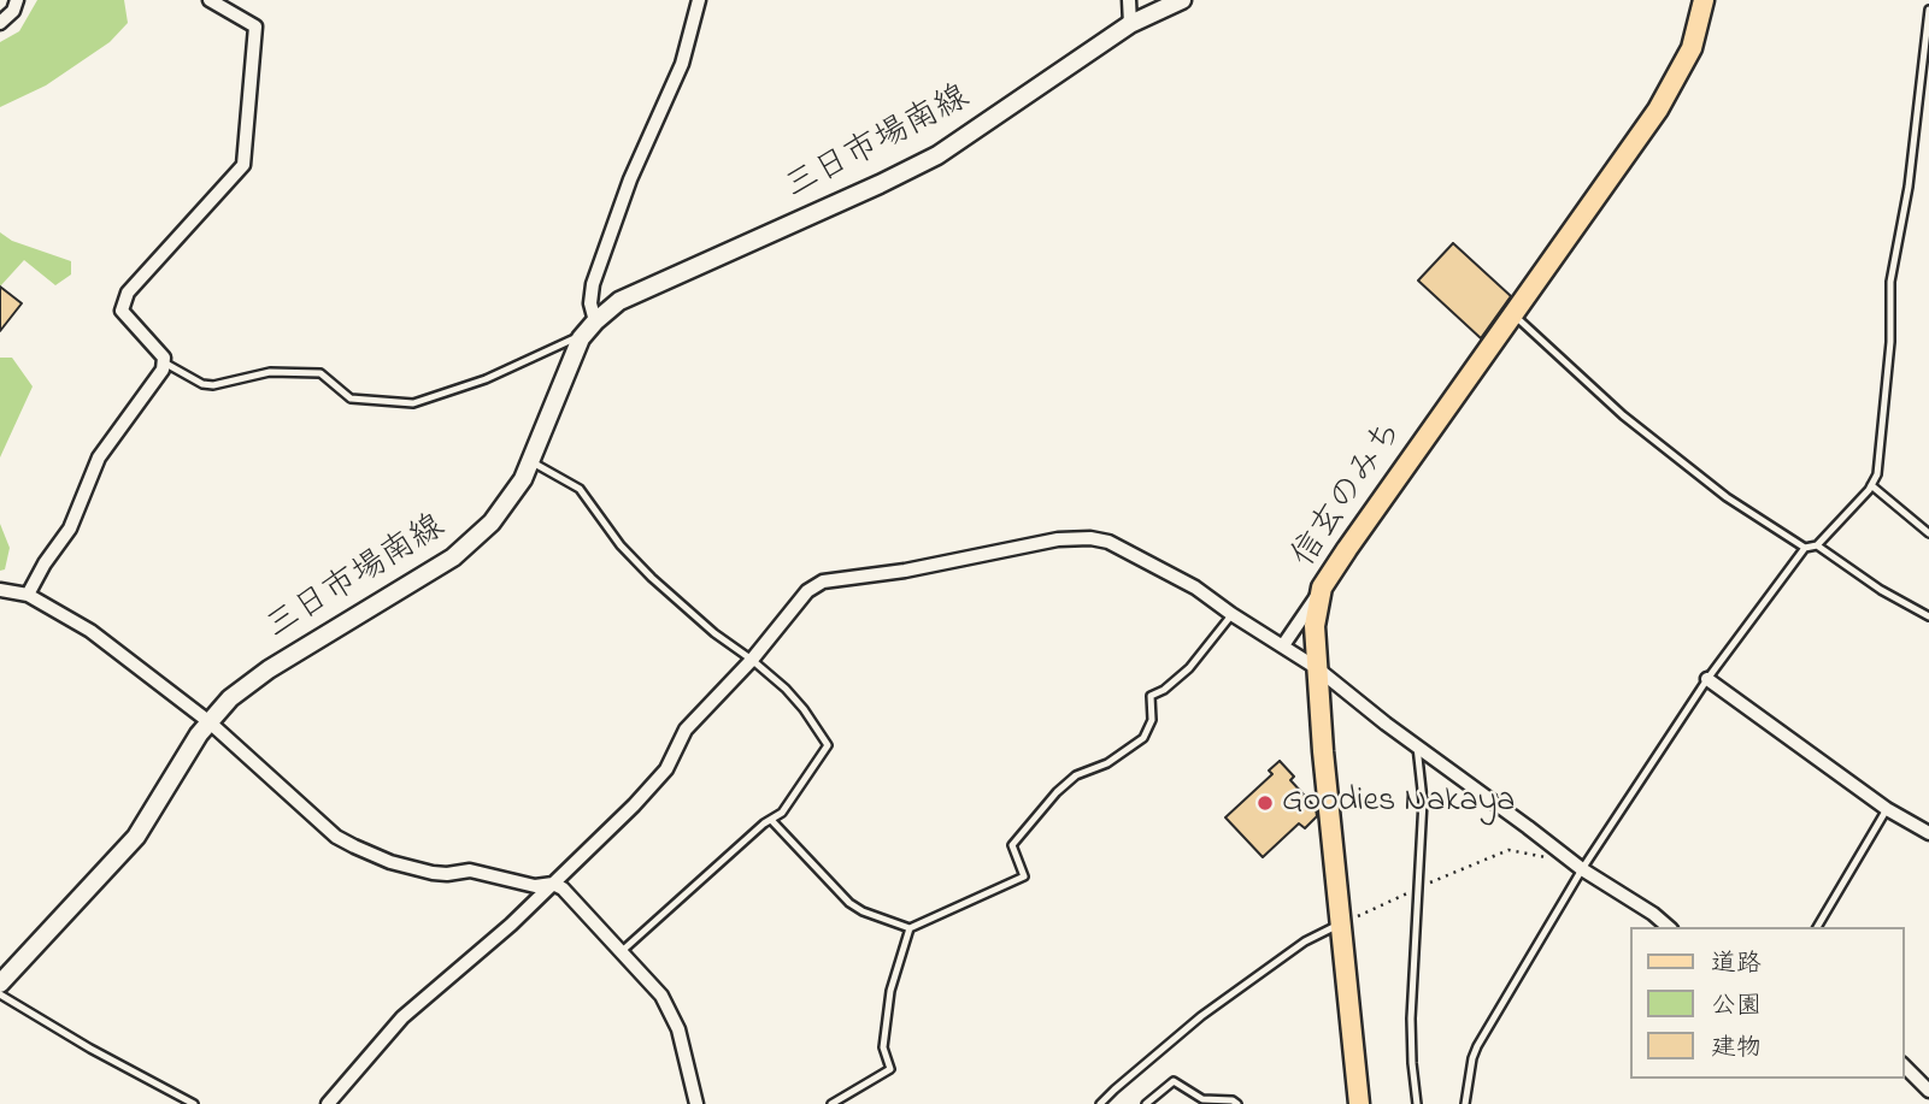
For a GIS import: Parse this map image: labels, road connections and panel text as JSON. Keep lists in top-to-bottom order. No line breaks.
{"streets":{"main road":["三日市場南線","信玄のみち"]},"places":["Goodies Nakaya"],"legend":["道路","公園","建物"]}
